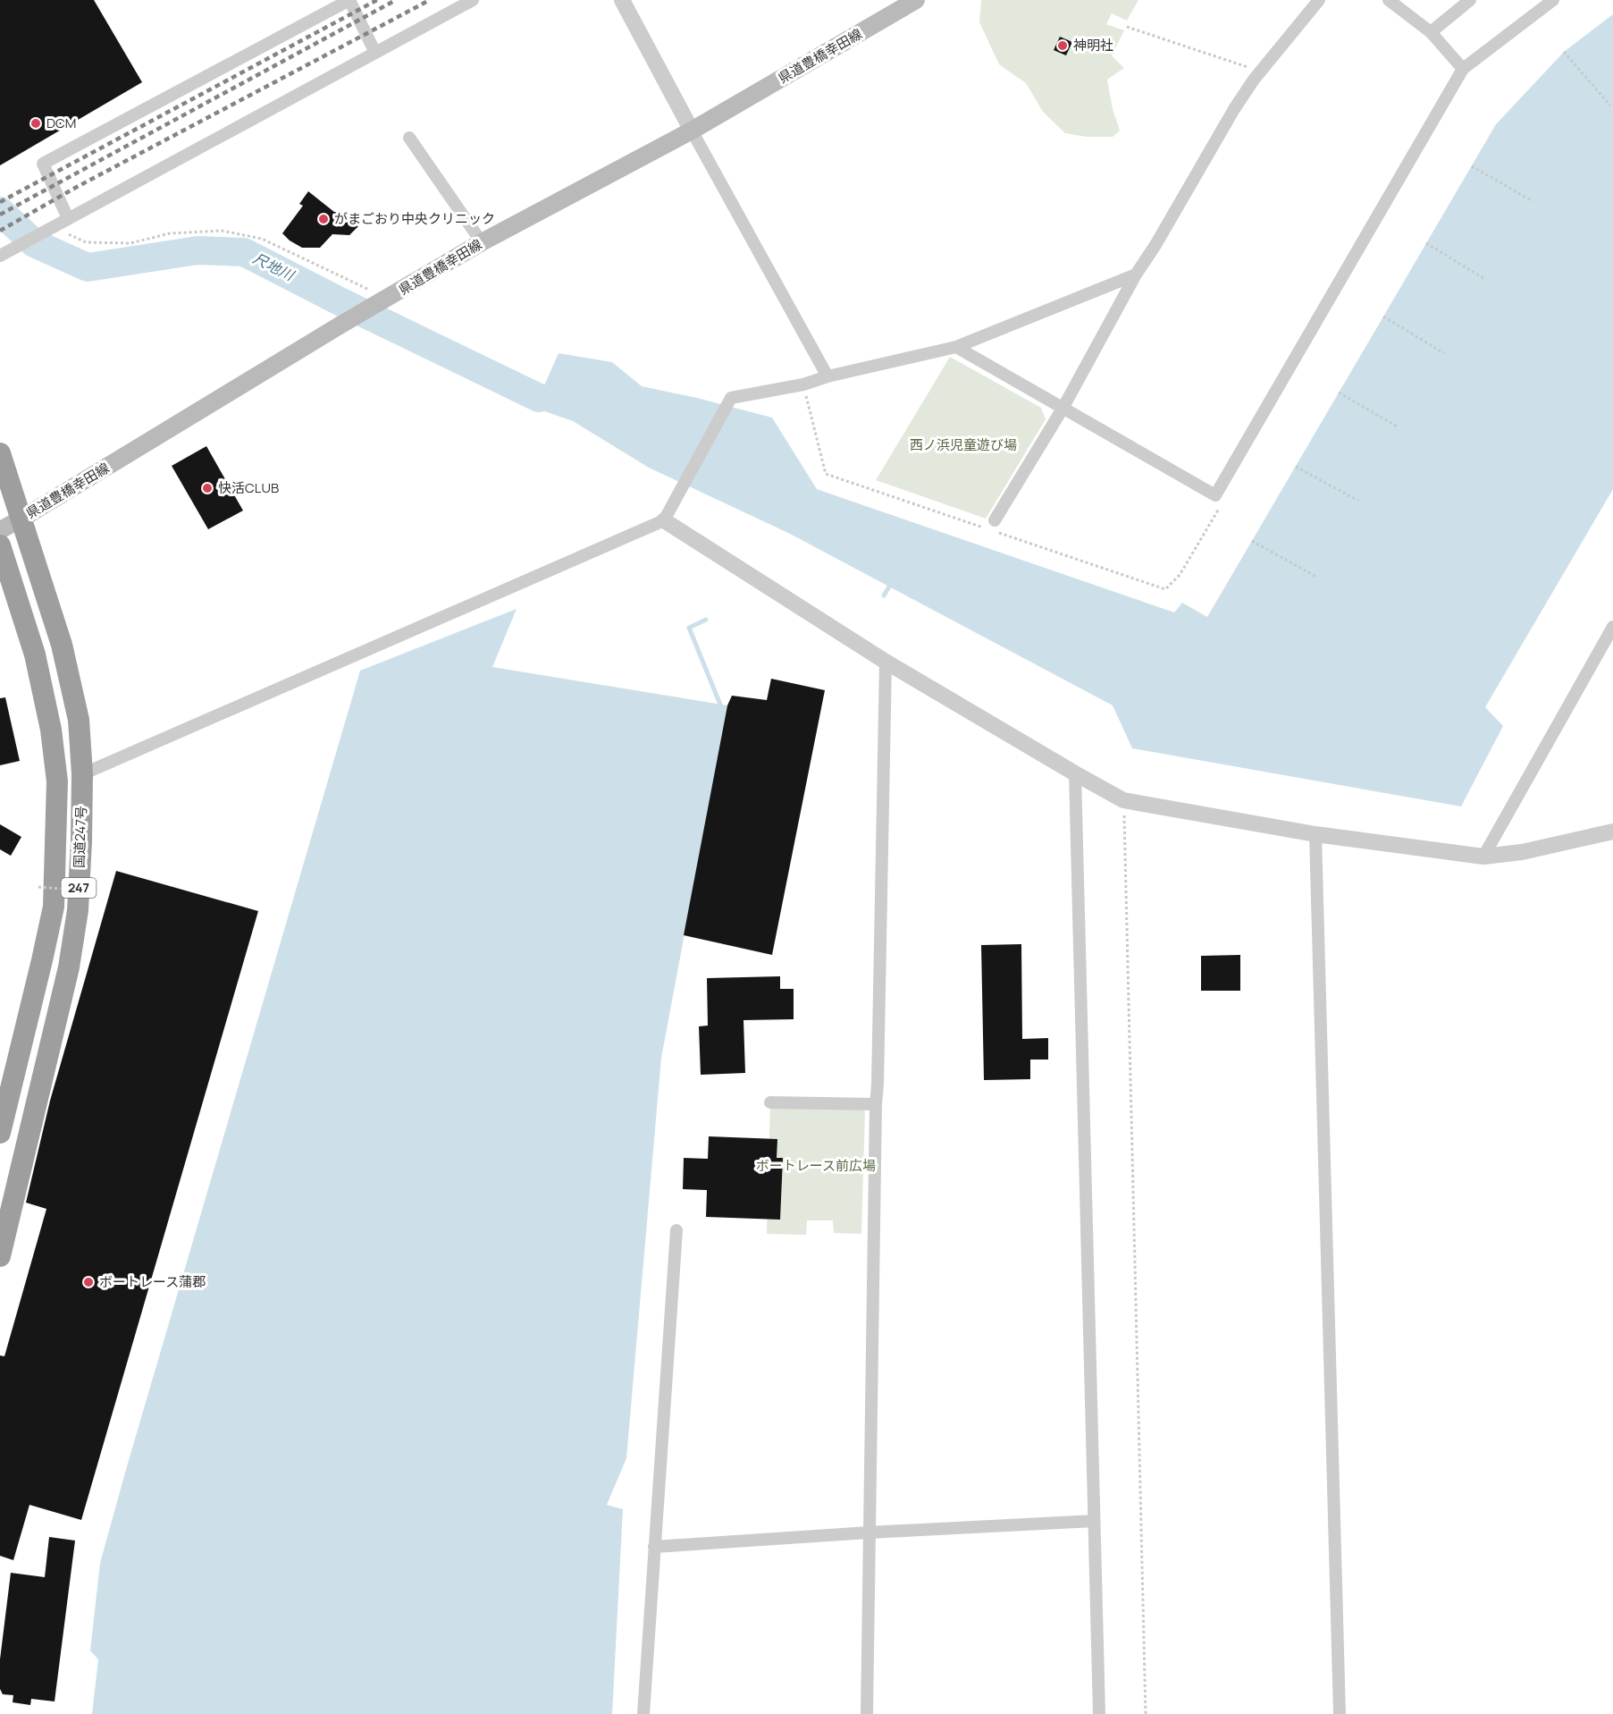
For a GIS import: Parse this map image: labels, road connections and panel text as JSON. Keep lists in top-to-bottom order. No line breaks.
{"streets":{"highway":["国道247号","247"],"main road":["県道豊橋幸田線"]},"crossings":[["県道豊橋幸田線","国道247号"]],"water":["尺地川"],"parks":["西ノ浜児童遊び場","ボートレース前広場"],"places":["神明社","DCM","がまごおり中央クリニック","快活CLUB","ボートレース蒲郡"]}
